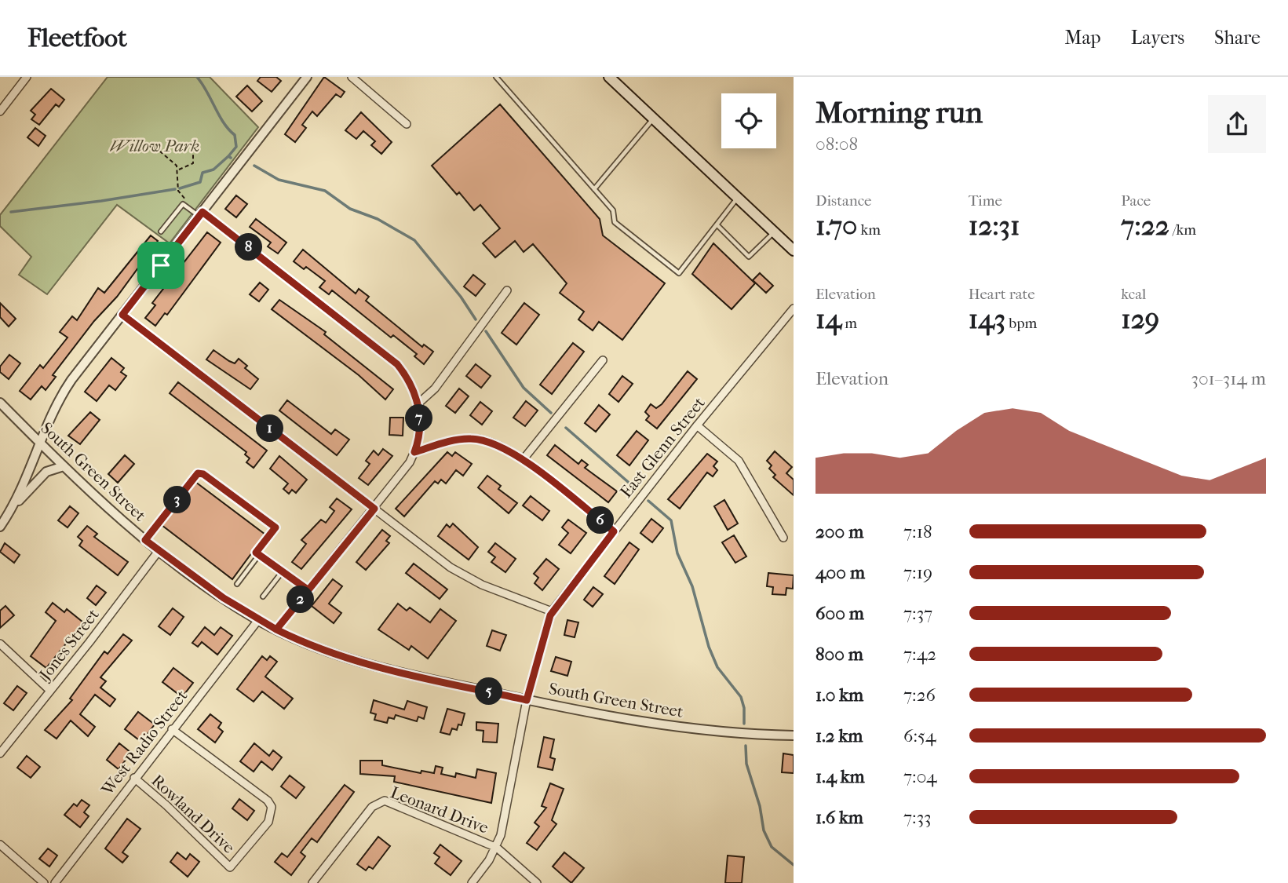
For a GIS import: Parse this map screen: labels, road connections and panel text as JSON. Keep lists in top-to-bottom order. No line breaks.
{"streets":{"street":["East Glenn Street","South Green Street","Jones Street","West Radio Street","Leonard Drive","Rowland Drive"]},"crossings":[["East Glenn Street","South Green Street"],["East Glenn Street","Leonard Drive"],["South Green Street","Jones Street"],["South Green Street","West Radio Street"],["West Radio Street","Rowland Drive"]],"parks":["Willow Park"],"page":{"header":"Fleetfoot","nav":["Map","Layers","Share"],"heading":["Morning run","08:08"],"stats":[["Distance","1.70 km"],["Time","12:31"],["Pace","7:22 /km"],["Elevation","14 m"],["Heart rate","143 bpm"],["kcal","129"]],"pins":["8","7","1","3","6","2","5"],"chart":["Elevation","301–314 m"],"list":[{"name":"200 m","note":"7:18"},{"name":"400 m","note":"7:19"},{"name":"600 m","note":"7:37"},{"name":"800 m","note":"7:42"},{"name":"1.0 km","note":"7:26"},{"name":"1.2 km","note":"6:54"},{"name":"1.4 km","note":"7:04"},{"name":"1.6 km","note":"7:33"}]}}
